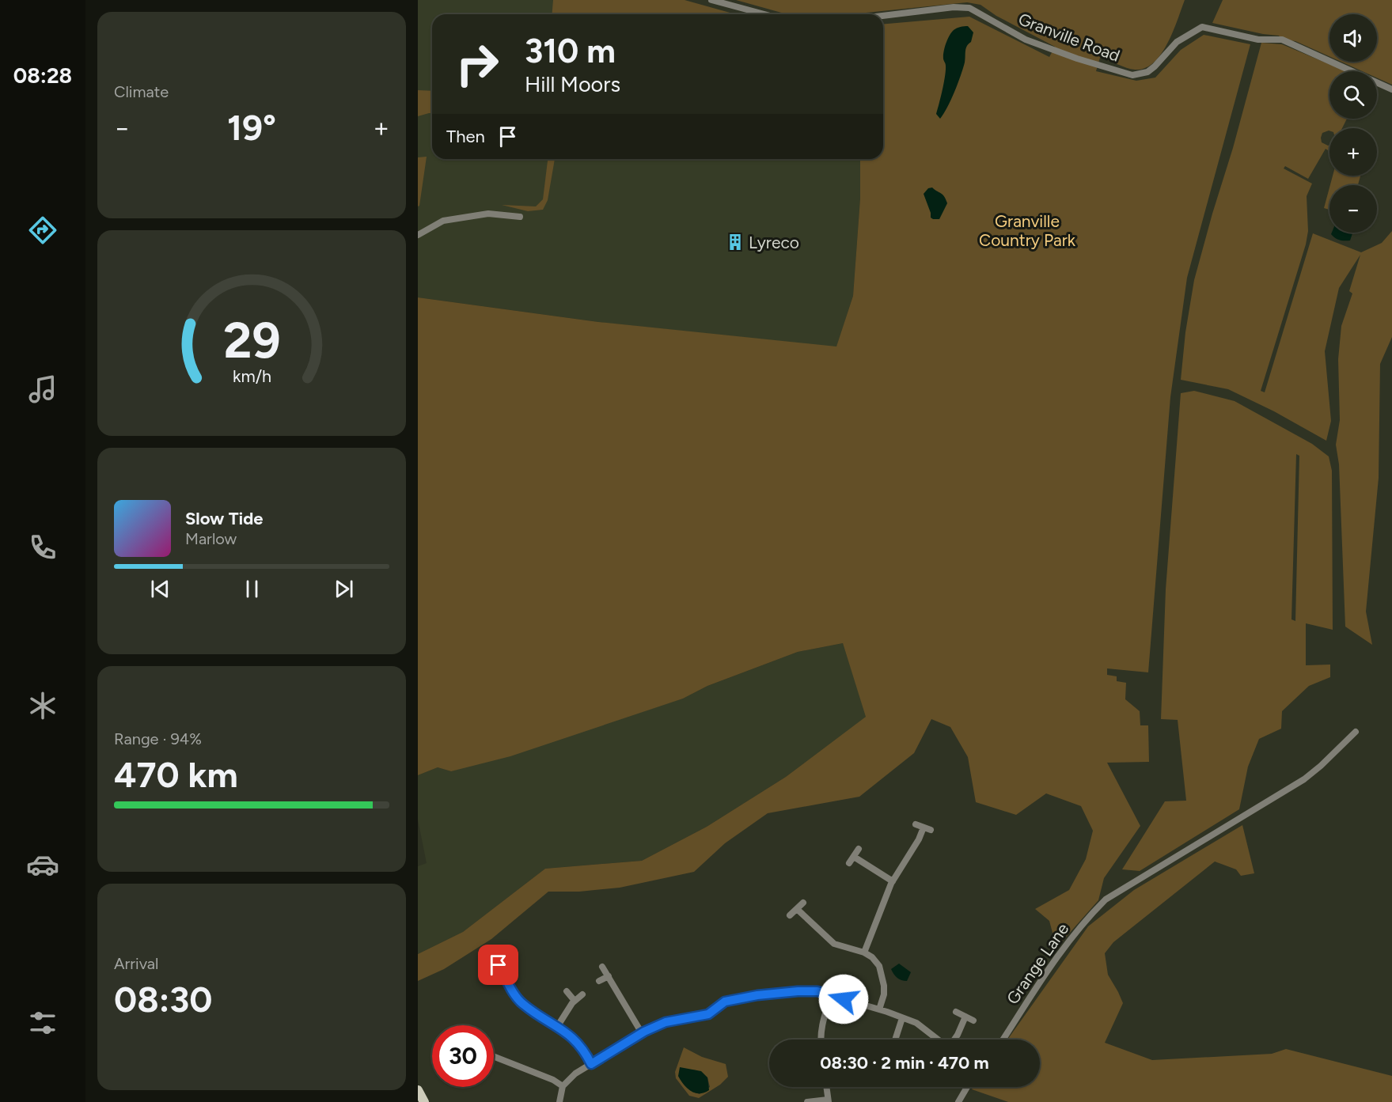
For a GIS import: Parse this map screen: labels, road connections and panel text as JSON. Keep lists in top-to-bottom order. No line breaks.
{"streets":{"street":["Granville Road","Grange Lane"]},"parks":["Granville Country Park"],"places":{"building":["Lyreco"]},"page":{"tabs":"08:28","tile":["Climate",["Range · 94%","470 km"],["Arrival","08:30"]],"map_buttons":["+","−"],"turn":["310 m","Hill Moors"],"heat":["−","19°","+"],"then":"Then","song":["Slow Tide","Marlow"],"limit":"30","trip":"08:30 · 2 min · 470 m","gauge":["29","km/h"]}}
